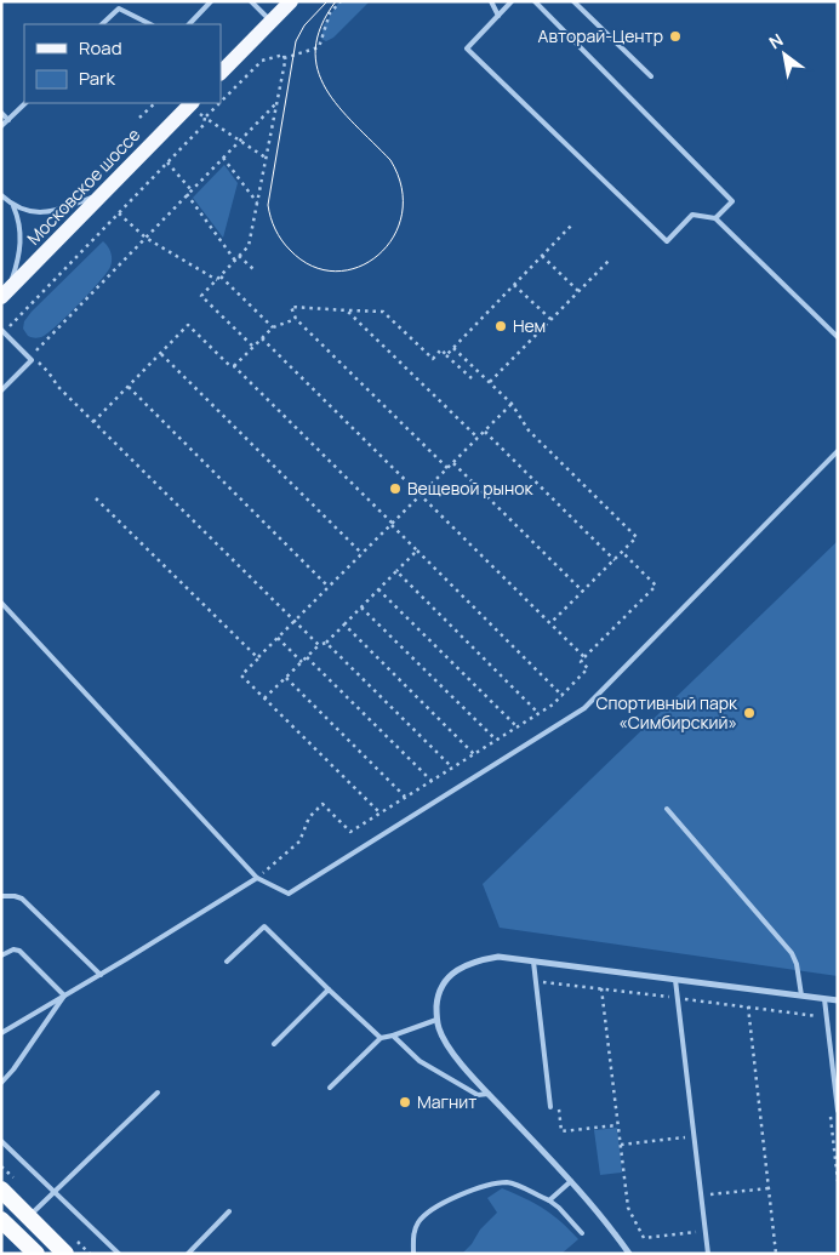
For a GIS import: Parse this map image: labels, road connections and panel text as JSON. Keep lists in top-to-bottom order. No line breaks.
{"streets":{"main road":["Московское шоссе"]},"places":["Авторай-Центр","Нем","Вещевой рынок","Спортивный парк «Симбирский»","Магнит"],"legend":["Road","Park"],"north":"top left"}
